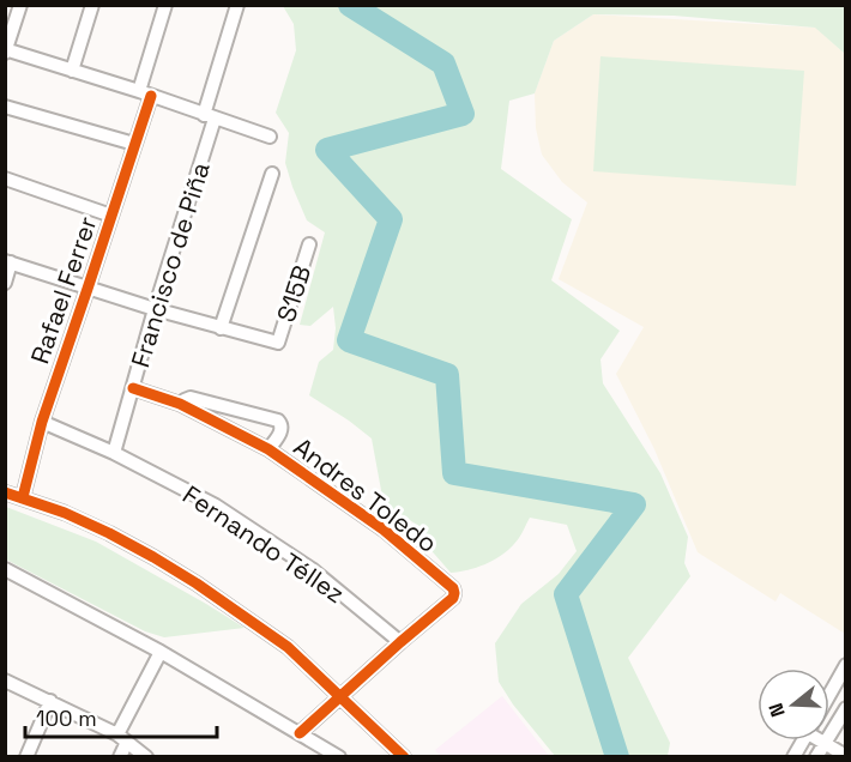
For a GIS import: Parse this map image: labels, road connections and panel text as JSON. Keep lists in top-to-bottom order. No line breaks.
{"streets":{"street":["Francisco de Piña","Rafael Ferrer","S15B","Andres Toledo","Fernando Téllez"]},"crossings":[["Francisco de Piña","Andres Toledo"],["Francisco de Piña","Fernando Téllez"],["Rafael Ferrer","Fernando Téllez"],["Andres Toledo","Fernando Téllez"]],"scale_bar":"100 m","north":"left"}
